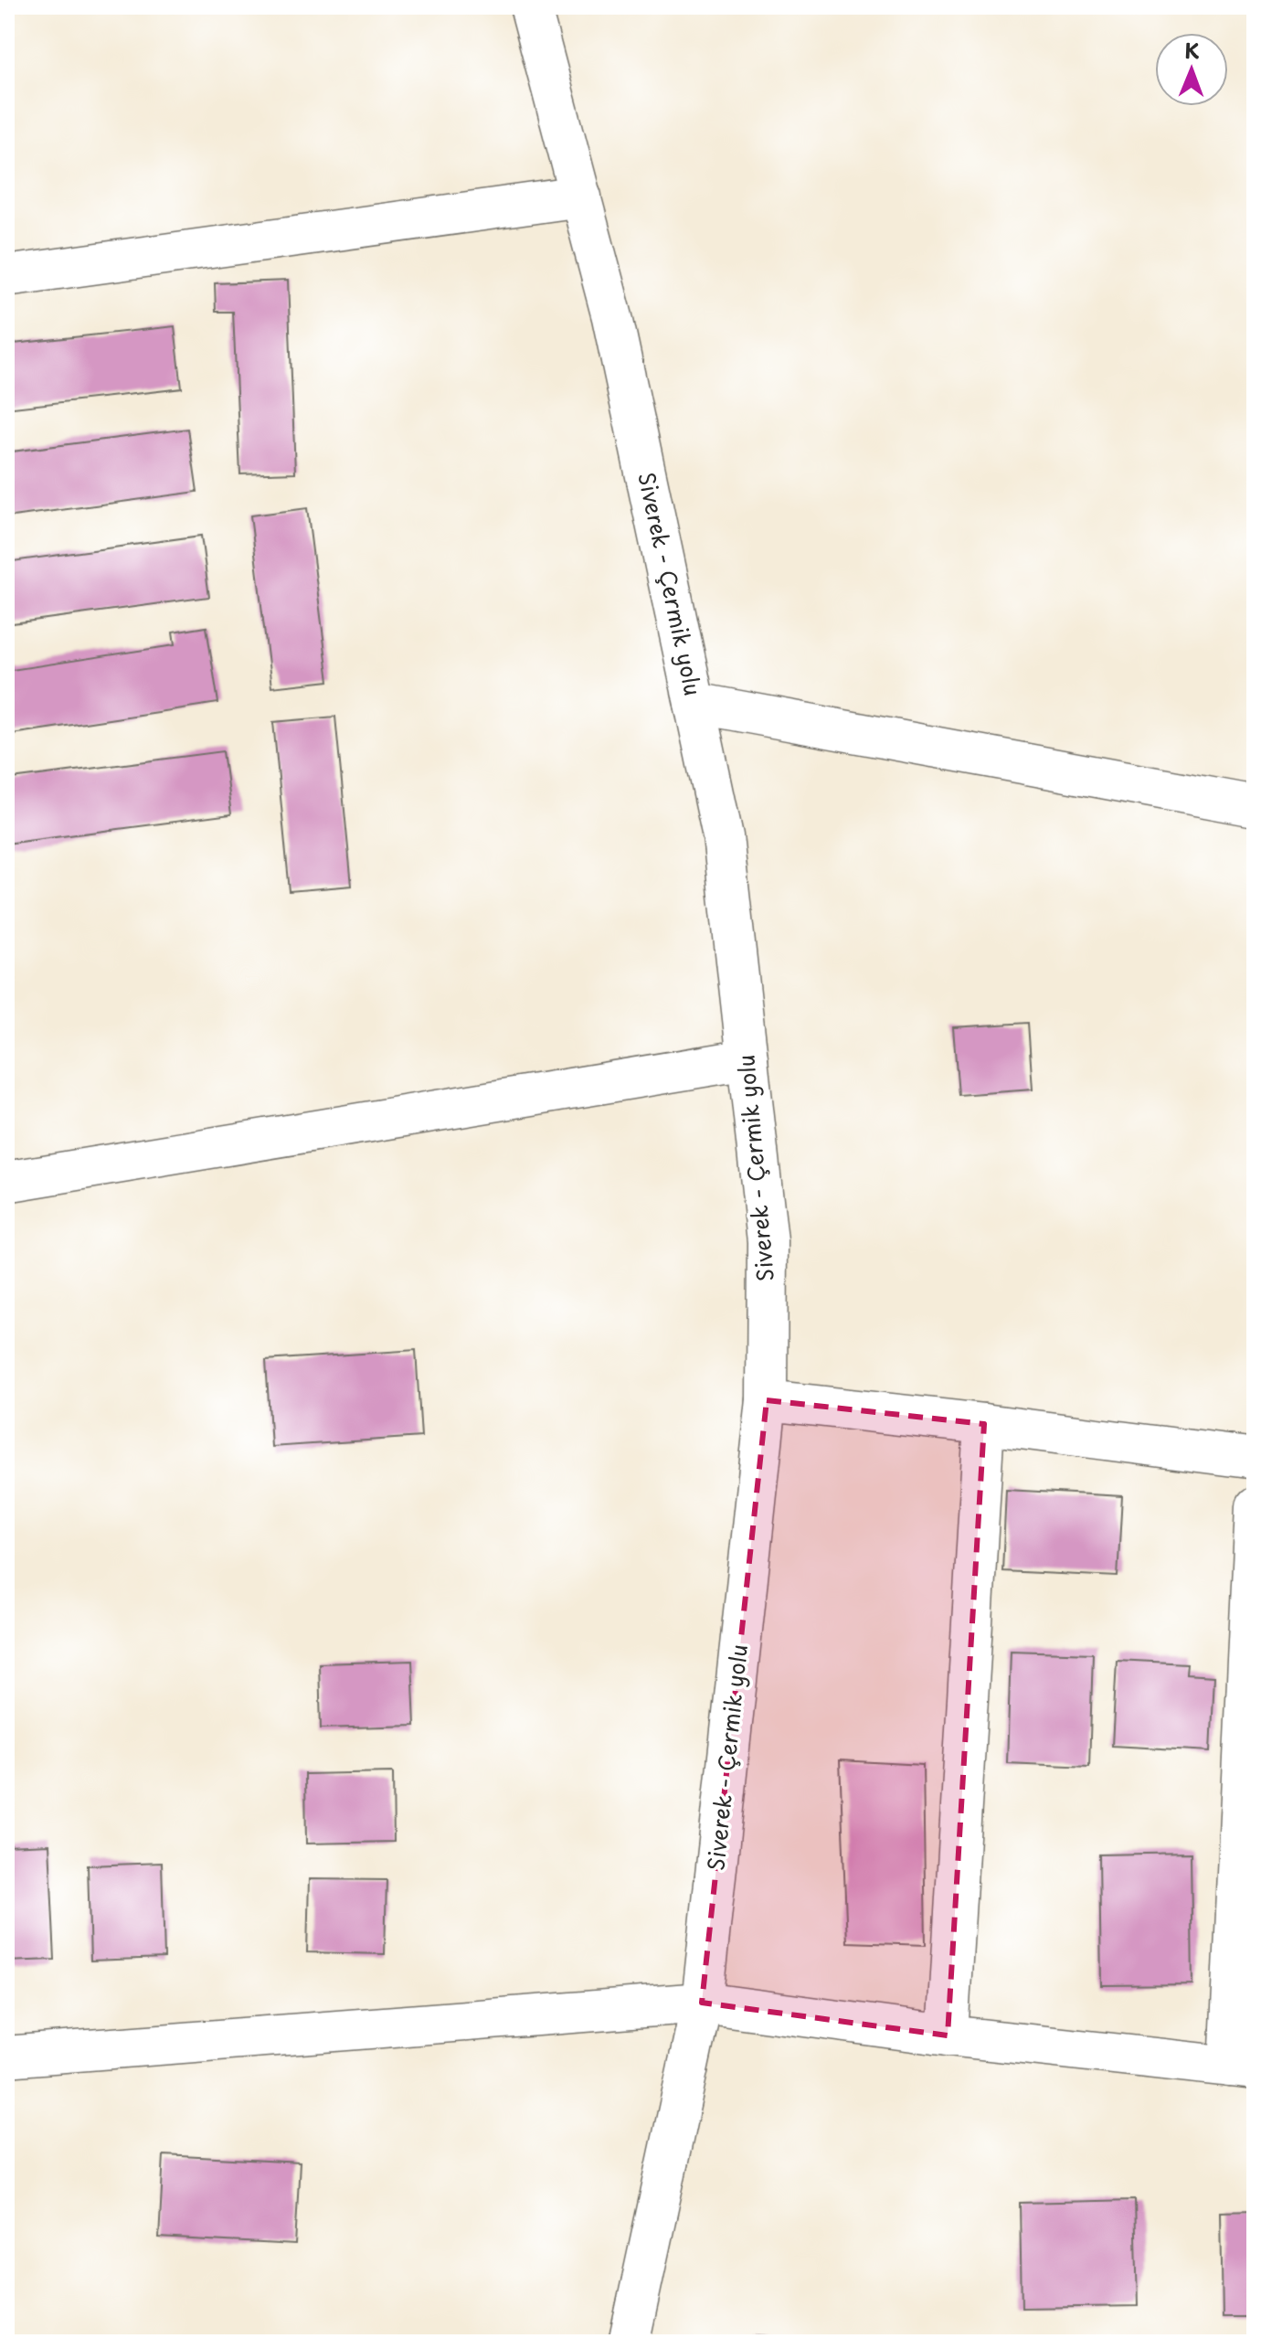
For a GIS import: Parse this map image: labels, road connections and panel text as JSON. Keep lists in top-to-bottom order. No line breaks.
{"streets":{"street":["Siverek - Çermik yolu"]},"north":"top"}
